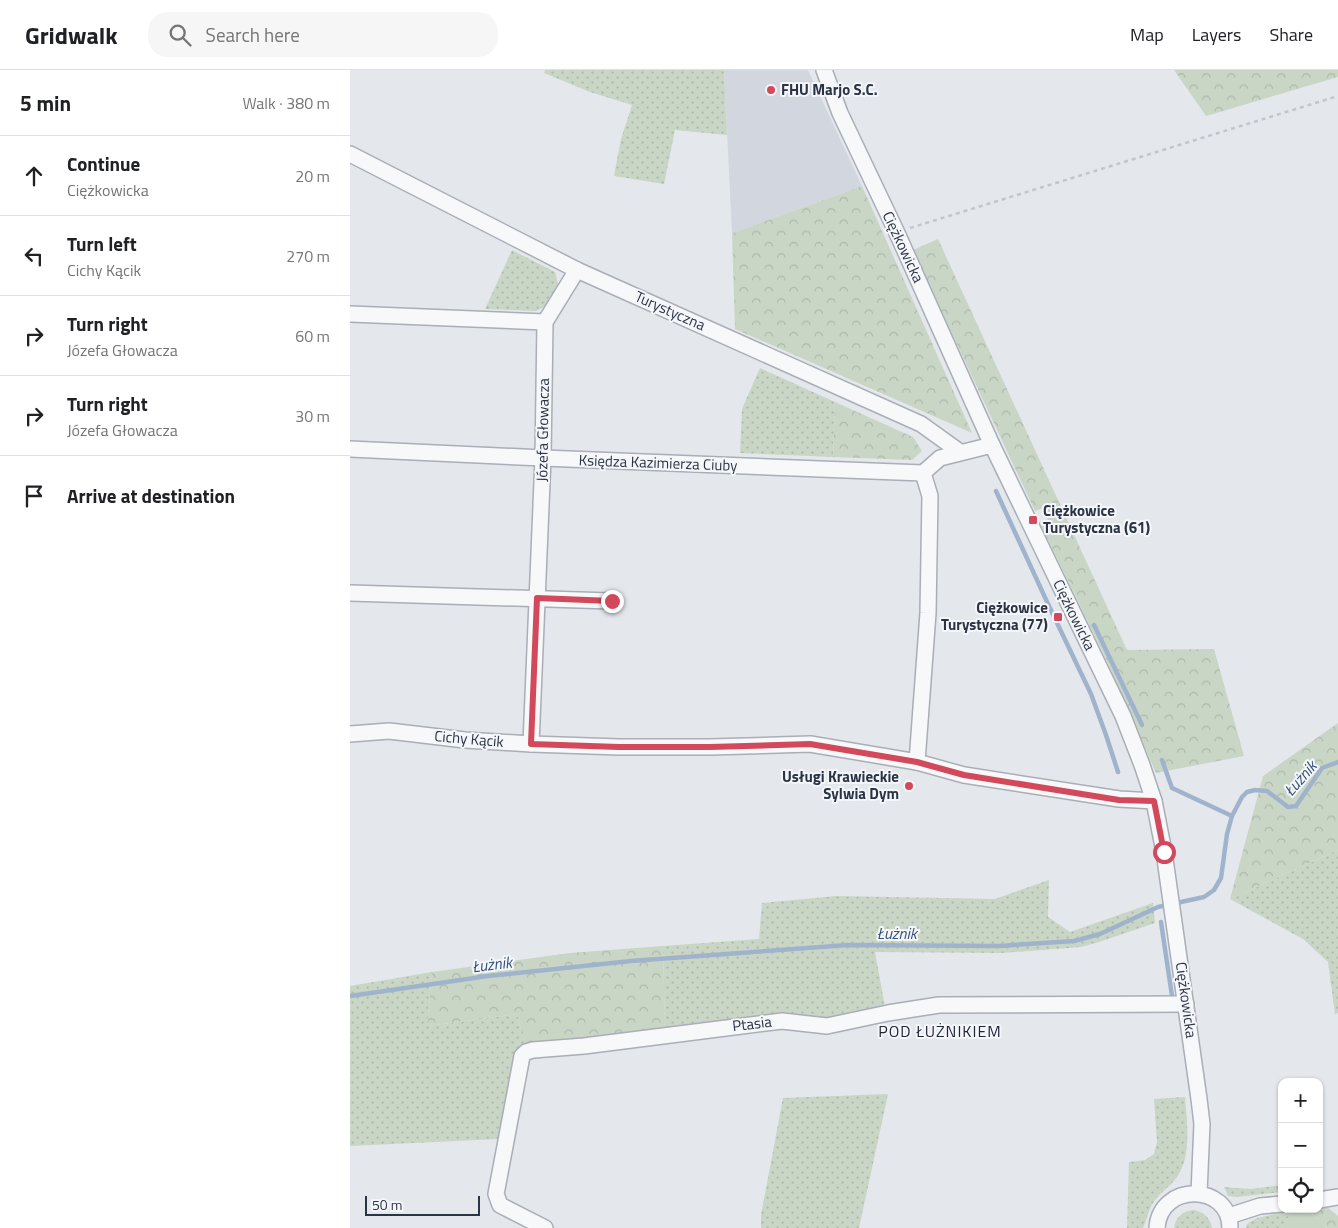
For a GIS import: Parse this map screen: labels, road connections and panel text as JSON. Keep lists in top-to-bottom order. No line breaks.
{"streets":{"street":["Ciężkowicka","Turystyczna","Józefa Głowacza","Księdza Kazimierza Ciuby","Cichy Kącik","Ptasia"]},"crossings":[["Ciężkowicka","Cichy Kącik"],["Ciężkowicka","Ptasia"],["Józefa Głowacza","Księdza Kazimierza Ciuby"],["Józefa Głowacza","Cichy Kącik"]],"districts":["POD ŁUŻNIKIEM"],"water":["Łużnik"],"places":{"other":["FHU Marjo S.C.","Usługi Krawieckie Sylwia Dym"],"transit":["Ciężkowice Turystyczna (61)","Ciężkowice Turystyczna (77)"]},"scale_bar":"50 m","page":{"header":"Gridwalk","search":"Search here","nav":["Map","Layers","Share"],"heading":["5 min","Walk · 380 m"],"list":[["Continue","Ciężkowicka","20 m"],["Turn left","Cichy Kącik","270 m"],["Turn right","Józefa Głowacza","60 m"],["Turn right","Józefa Głowacza","30 m"],"Arrive at destination"],"map_buttons":["+","−"],"scale":"50 m"}}
